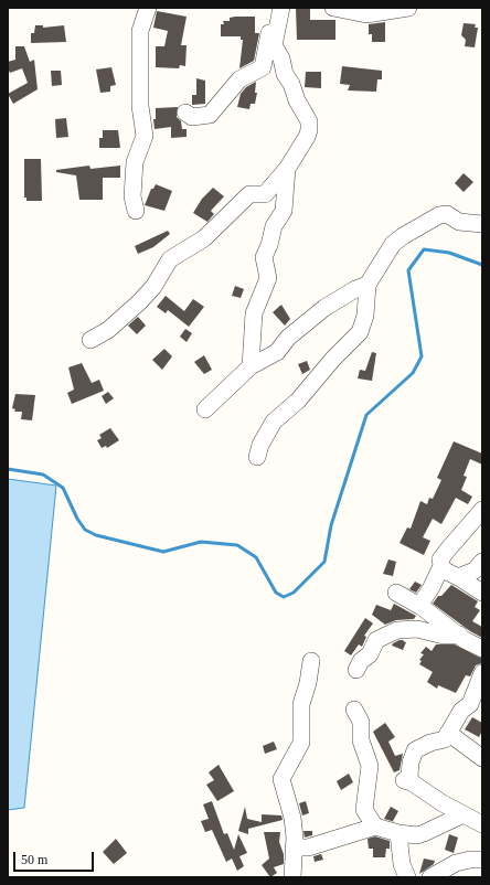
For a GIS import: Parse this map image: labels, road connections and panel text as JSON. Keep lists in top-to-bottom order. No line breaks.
{"scale_bar":"50 m"}
